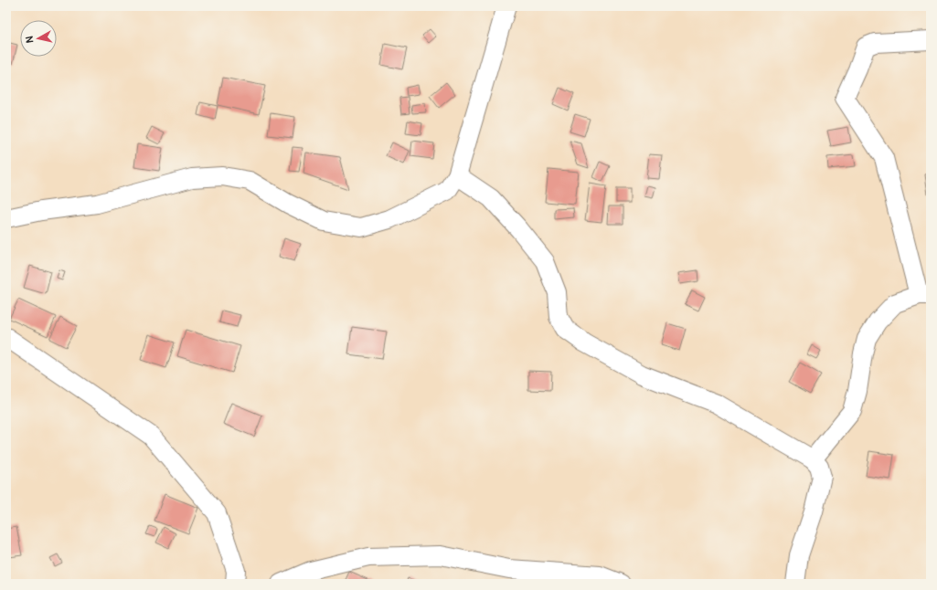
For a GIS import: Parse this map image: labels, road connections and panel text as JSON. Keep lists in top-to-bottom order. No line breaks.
{"north":"left"}
